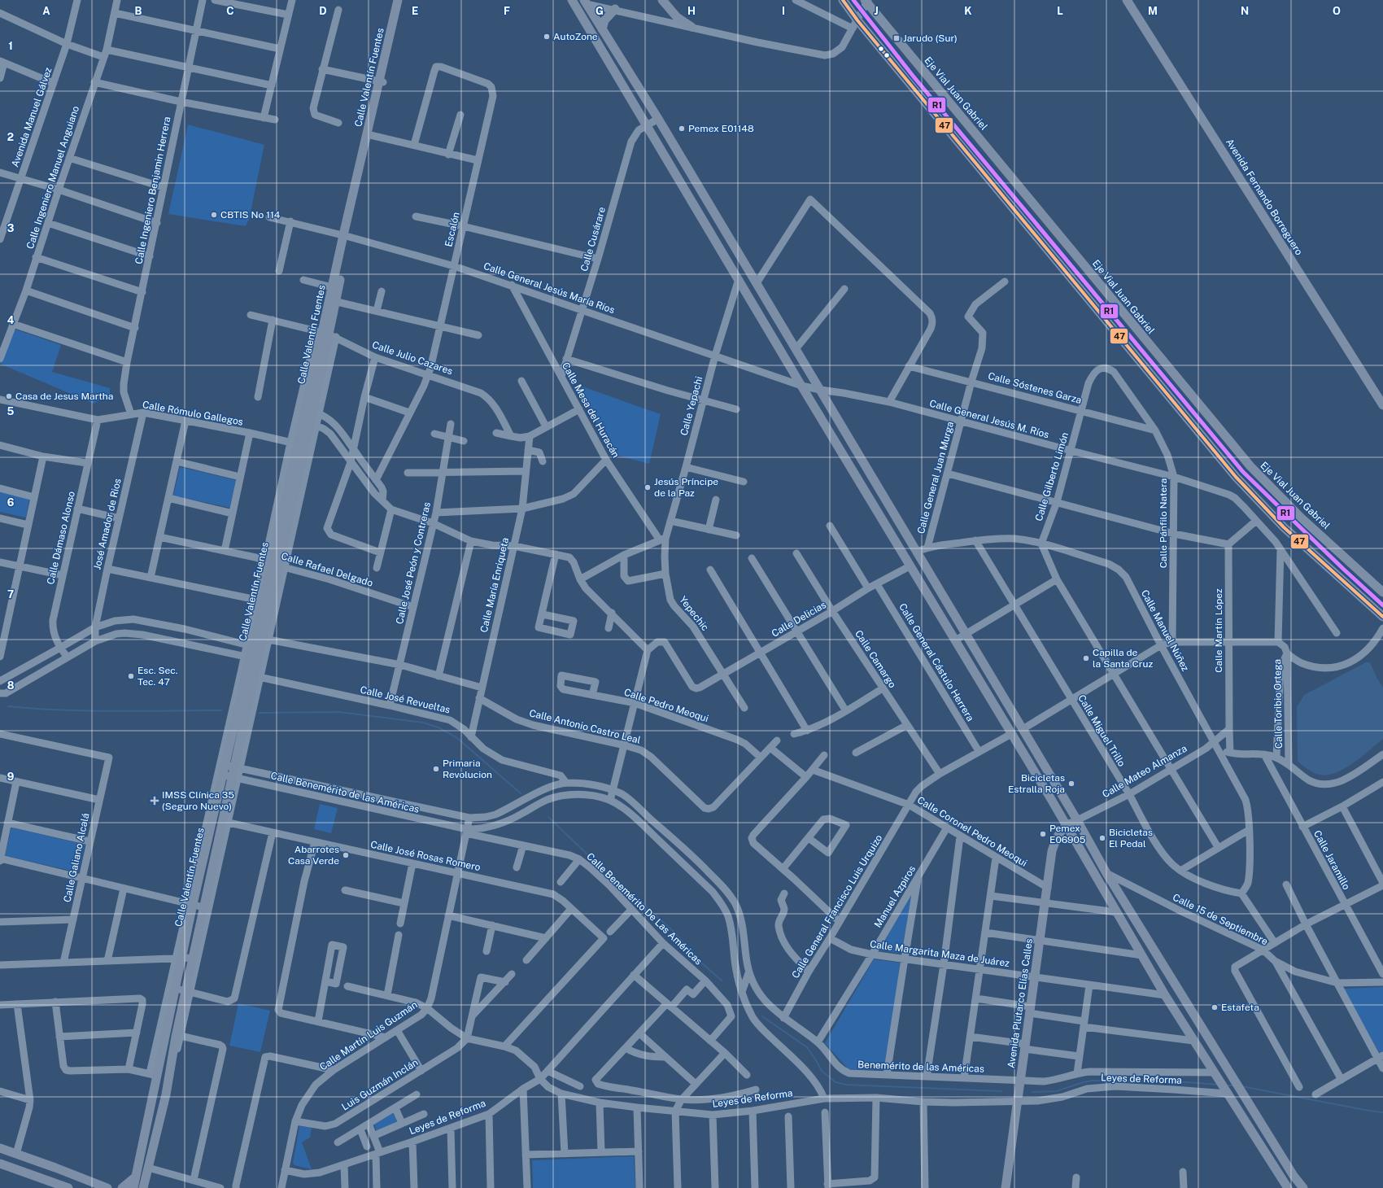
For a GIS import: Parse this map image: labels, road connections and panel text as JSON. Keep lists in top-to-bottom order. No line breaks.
{"streets":{"main road":["Calle Valentín Fuentes","Eje Vial Juan Gabriel","Avenida Fernando Borreguero","Calle Mateo Almanza","Avenida Plutarco Elías Calles"],"street":["Avenida Manuel Gálvez","Calle Ingeniero Manuel Anguiano","Calle Ingeniero Benjamin Herrera","Escalón","Calle Cusárare","Calle General Jesús María Ríos","Calle Julio Cazares","Calle Sóstenes Garza","Calle Yepachi","Calle Mesa del Huracán","Calle Rómulo Gallegos","Calle General Jesús M. Ríos","Calle Gilberto Limón","Calle General Juan Murga","Calle Pánfilo Natera","José Amador de Rios","Calle Dámaso Alonso","Calle José Peón y Contreras","Calle Rafael Delgado","Calle María Enriqueta","Yepechic","Calle Delicias","Calle Manuel Núñez","Calle Martín López","Calle Camargo","Calle General Cástulo Herrera","Calle José Revueltas","Calle Toribio Ortega","Calle Pedro Meoqui","Calle Antonio Castro Leal","Calle Miguel Trillo","Calle Benemérito de las Américas","Calle Coronel Pedro Meoqui","Calle José Rosas Romero","Calle Galiano Alcalá","Calle Jaramillo","Manuel Azpiros","Calle General Francisco Luis Urquizo","Calle Benemérito De Las Américas","Calle 15 de Septiembre","Calle Margarita Maza de Juárez","Calle Martín Luis Guzmán","Benemérito de las Américas","Leyes de Reforma","Luis Guzmán Inclán"]},"crossings":[["Calle Valentín Fuentes","Calle General Jesús María Ríos"],["Calle Valentín Fuentes","Calle Julio Cazares"],["Calle Valentín Fuentes","Calle Rómulo Gallegos"],["Calle Valentín Fuentes","Calle Rafael Delgado"],["Calle Valentín Fuentes","Calle José Revueltas"],["Calle Valentín Fuentes","Calle Benemérito de las Américas"],["Calle Ingeniero Benjamin Herrera","Calle Rómulo Gallegos"],["Escalón","Calle General Jesús María Ríos"],["Escalón","Calle Julio Cazares"],["Calle Cusárare","Calle General Jesús María Ríos"],["Calle Cusárare","Calle Mesa del Huracán"],["Calle General Jesús María Ríos","Calle Yepachi"],["Calle General Jesús María Ríos","Calle Mesa del Huracán"],["Calle General Jesús María Ríos","Calle General Jesús M. Ríos"],["Calle Sóstenes Garza","Calle Gilberto Limón"],["Calle Sóstenes Garza","Calle General Juan Murga"],["Calle Sóstenes Garza","Calle Pánfilo Natera"],["Calle Yepachi","Calle Mesa del Huracán"],["Calle Yepachi","Yepechic"],["Calle Mesa del Huracán","Yepechic"],["Calle Rómulo Gallegos","José Amador de Rios"],["Calle Rómulo Gallegos","Calle Dámaso Alonso"],["Calle General Jesús M. Ríos","Calle Gilberto Limón"],["Calle General Jesús M. Ríos","Calle General Juan Murga"],["Calle General Jesús M. Ríos","Calle Pánfilo Natera"],["Calle Gilberto Limón","Calle Pánfilo Natera"],["Calle Gilberto Limón","Calle Manuel Núñez"],["Calle General Juan Murga","Calle Manuel Núñez"],["Calle José Peón y Contreras","Calle Rafael Delgado"],["Calle José Peón y Contreras","Calle José Revueltas"],["Calle María Enriqueta","Calle José Revueltas"],["Calle María Enriqueta","Calle Antonio Castro Leal"],["Yepechic","Calle Delicias"],["Calle Delicias","Calle Camargo"],["Calle Delicias","Calle General Cástulo Herrera"],["Calle Manuel Núñez","Calle Miguel Trillo"],["Calle Manuel Núñez","Calle Mateo Almanza"],["Calle Martín López","Calle Mateo Almanza"],["Calle Camargo","Calle General Francisco Luis Urquizo"],["Calle General Cástulo Herrera","Calle General Francisco Luis Urquizo"],["Calle José Revueltas","Benemérito de las Américas"],["Calle Pedro Meoqui","Calle Antonio Castro Leal"],["Calle Miguel Trillo","Calle Mateo Almanza"],["Calle Mateo Almanza","Avenida Plutarco Elías Calles"],["Calle Benemérito de las Américas","Calle Benemérito De Las Américas"],["Calle Benemérito de las Américas","Calle Martín Luis Guzmán"],["Calle Benemérito de las Américas","Benemérito de las Américas"],["Calle Coronel Pedro Meoqui","Manuel Azpiros"],["Calle Coronel Pedro Meoqui","Calle General Francisco Luis Urquizo"],["Calle Coronel Pedro Meoqui","Avenida Plutarco Elías Calles"],["Calle José Rosas Romero","Calle Martín Luis Guzmán"],["Manuel Azpiros","Calle Margarita Maza de Juárez"],["Manuel Azpiros","Benemérito de las Américas"],["Calle General Francisco Luis Urquizo","Calle Margarita Maza de Juárez"],["Calle General Francisco Luis Urquizo","Benemérito de las Américas"],["Calle Benemérito De Las Américas","Calle Martín Luis Guzmán"],["Calle Margarita Maza de Juárez","Avenida Plutarco Elías Calles"],["Avenida Plutarco Elías Calles","Benemérito de las Américas"],["Avenida Plutarco Elías Calles","Leyes de Reforma"],["Calle Martín Luis Guzmán","Benemérito de las Américas"],["Calle Martín Luis Guzmán","Leyes de Reforma"],["Calle Martín Luis Guzmán","Luis Guzmán Inclán"]],"places":{"other":["AutoZone","Pemex E01148","CBTIS No 114","Casa de Jesus Martha","Jesús Príncipe de la Paz","Capilla de la Santa Cruz","Esc. Sec. Tec. 47","Primaria Revolucion","Bicicletas Estralla Roja","Pemex E06905","Bicicletas El Pedal","Abarrotes Casa Verde","Estafeta"],"transit":["Jarudo (Sur)"],"health":["IMSS Clínica 35 (Seguro Nuevo)"]},"lines":["transit line R1","transit line 47"],"grid":{"columns":["A","B","C","D","E","F","G","H","I","J","K","L","M","N","O"],"rows":["1","2","3","4","5","6","7","8","9"]}}
